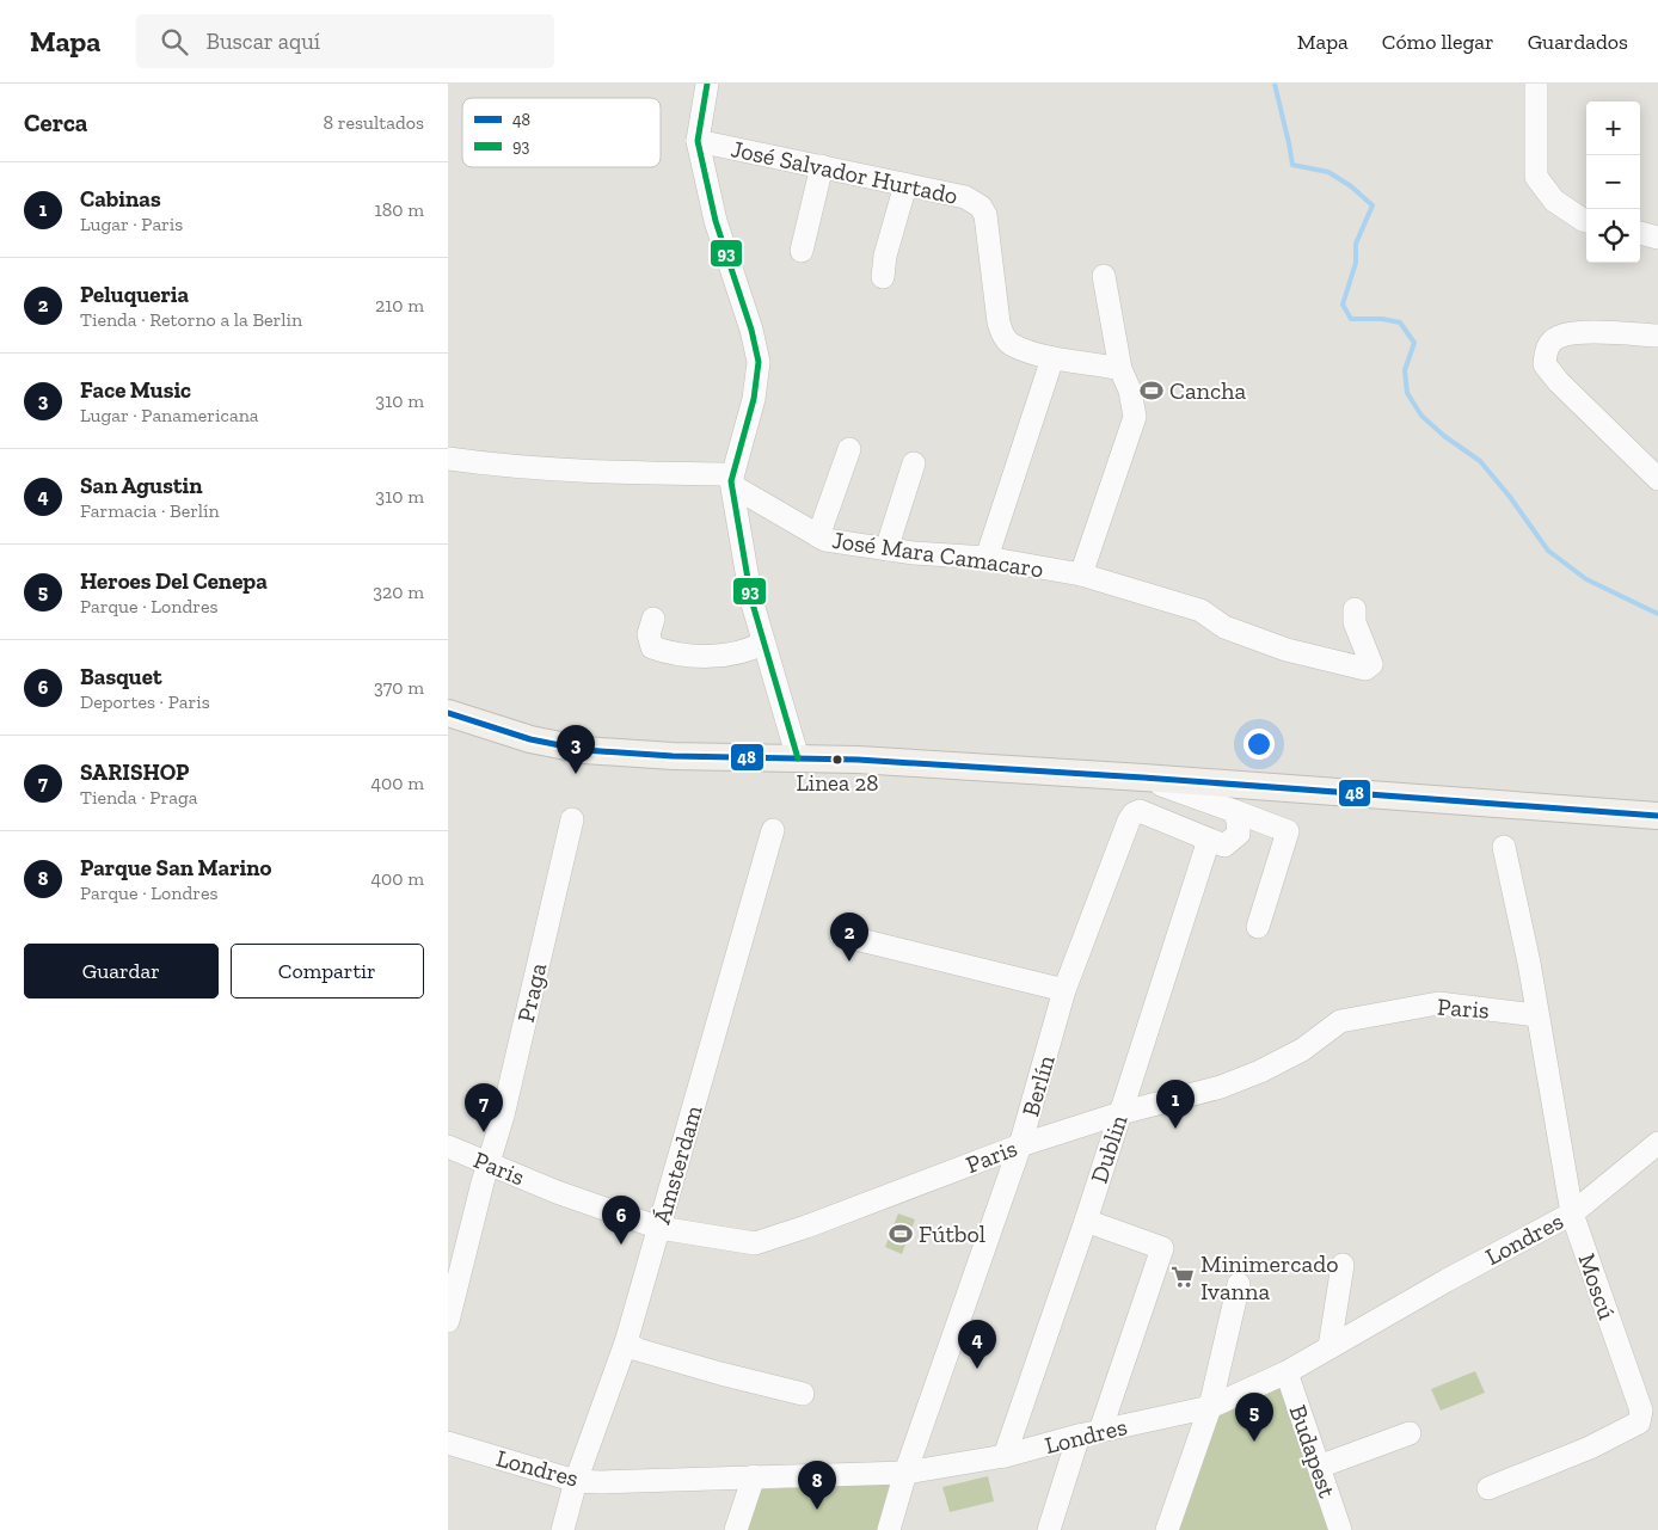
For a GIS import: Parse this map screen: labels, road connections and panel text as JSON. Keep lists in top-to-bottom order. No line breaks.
{"streets":{"street":["José Salvador Hurtado","José Mara Camacaro","Praga","Paris","Berlín","Dublin","Ámsterdam","Londres","Moscú","Budapest"]},"crossings":[["Praga","Paris"],["Paris","Berlín"],["Paris","Dublin"],["Paris","Ámsterdam"],["Paris","Moscú"],["Berlín","Dublin"],["Berlín","Londres"],["Dublin","Londres"],["Ámsterdam","Londres"],["Londres","Moscú"],["Londres","Budapest"]],"places":{"sports":["Cancha","Fútbol"],"other":["Linea 28"],"supermarket":["Minimercado Ivanna"]},"lines":["transit line 93","transit line 48"],"legend":["48","93"],"page":{"header":"Mapa","search":"Buscar aquí","nav":["Mapa","Cómo llegar","Guardados"],"heading":["Cerca","8 resultados"],"map_buttons":["+","−"],"list":[{"mark":"1","name":"Cabinas","note":"Lugar · Paris","value":"180 m"},{"mark":"2","name":"Peluqueria","note":"Tienda · Retorno a la Berlin","value":"210 m"},{"mark":"3","name":"Face Music","note":"Lugar · Panamericana","value":"310 m"},{"mark":"4","name":"San Agustin","note":"Farmacia · Berlín","value":"310 m"},{"mark":"5","name":"Heroes Del Cenepa","note":"Parque · Londres","value":"320 m"},{"mark":"6","name":"Basquet","note":"Deportes · Paris","value":"370 m"},{"mark":"7","name":"SARISHOP","note":"Tienda · Praga","value":"400 m"},{"mark":"8","name":"Parque San Marino","note":"Parque · Londres","value":"400 m"}],"pins":["3","2","1","7","6","4","5","8"],"buttons":["Guardar","Compartir"]}}
